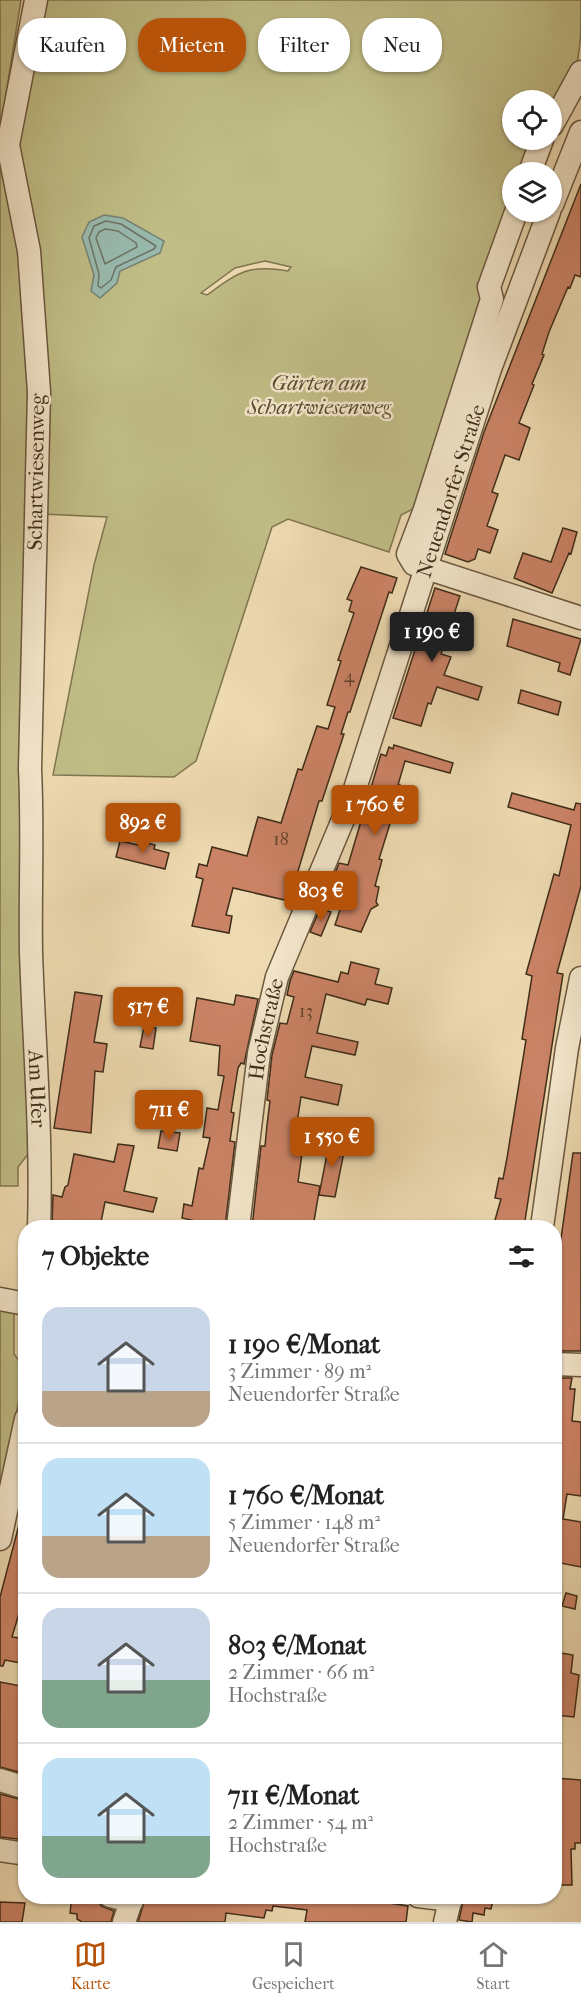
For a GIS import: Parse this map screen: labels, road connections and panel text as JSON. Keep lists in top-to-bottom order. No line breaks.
{"streets":{"street":["Schartwiesenweg","Neuendorfer Straße","Hochstraße","Am Ufer"]},"crossings":[["Schartwiesenweg","Am Ufer"],["Neuendorfer Straße","Hochstraße"]],"parks":["Gärten am Schartwiesenweg"],"house_numbers":["4","18","13"],"page":{"chip":["Kaufen","Mieten","Filter","Neu"],"price":["1 190 €","1 760 €","892 €","803 €","517 €","711 €","1 550 €"],"heading":"7 Objekte","list":[{"name":"1 190 €/Monat","note":"3 Zimmer · 89 m² · Neuendorfer Straße"},{"name":"1 760 €/Monat","note":"5 Zimmer · 148 m² · Neuendorfer Straße"},{"name":"803 €/Monat","note":"2 Zimmer · 66 m² · Hochstraße"},{"name":"711 €/Monat","note":"2 Zimmer · 54 m² · Hochstraße"}],"tabs":["Karte","Gespeichert","Start"]}}
